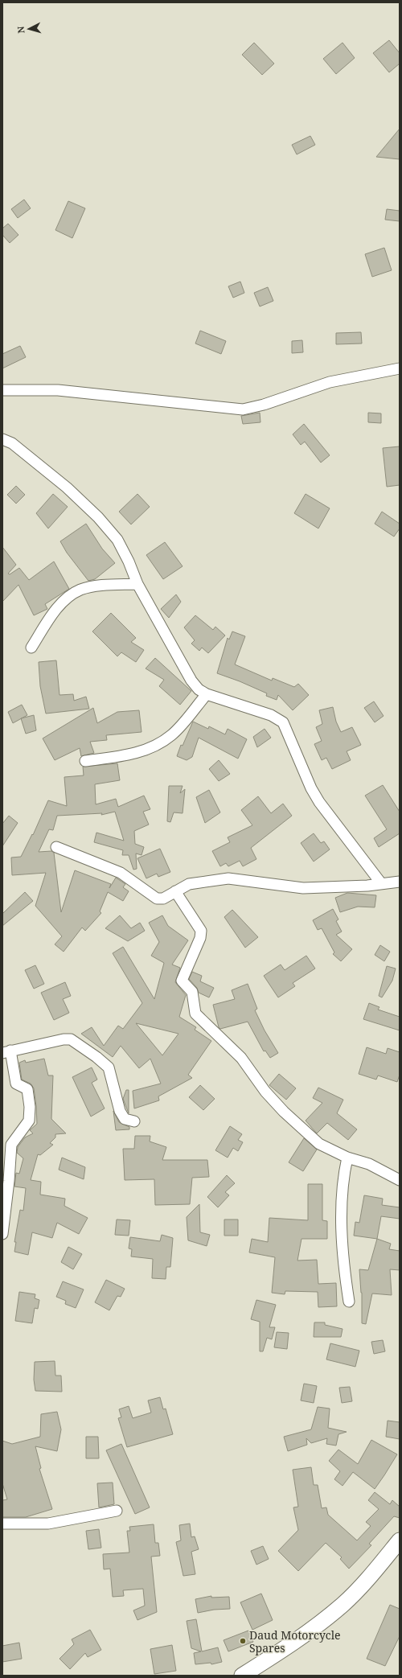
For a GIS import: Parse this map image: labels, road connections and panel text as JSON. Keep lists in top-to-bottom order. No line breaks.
{"places":["Daud Motorcycle Spares"],"north":"left"}
